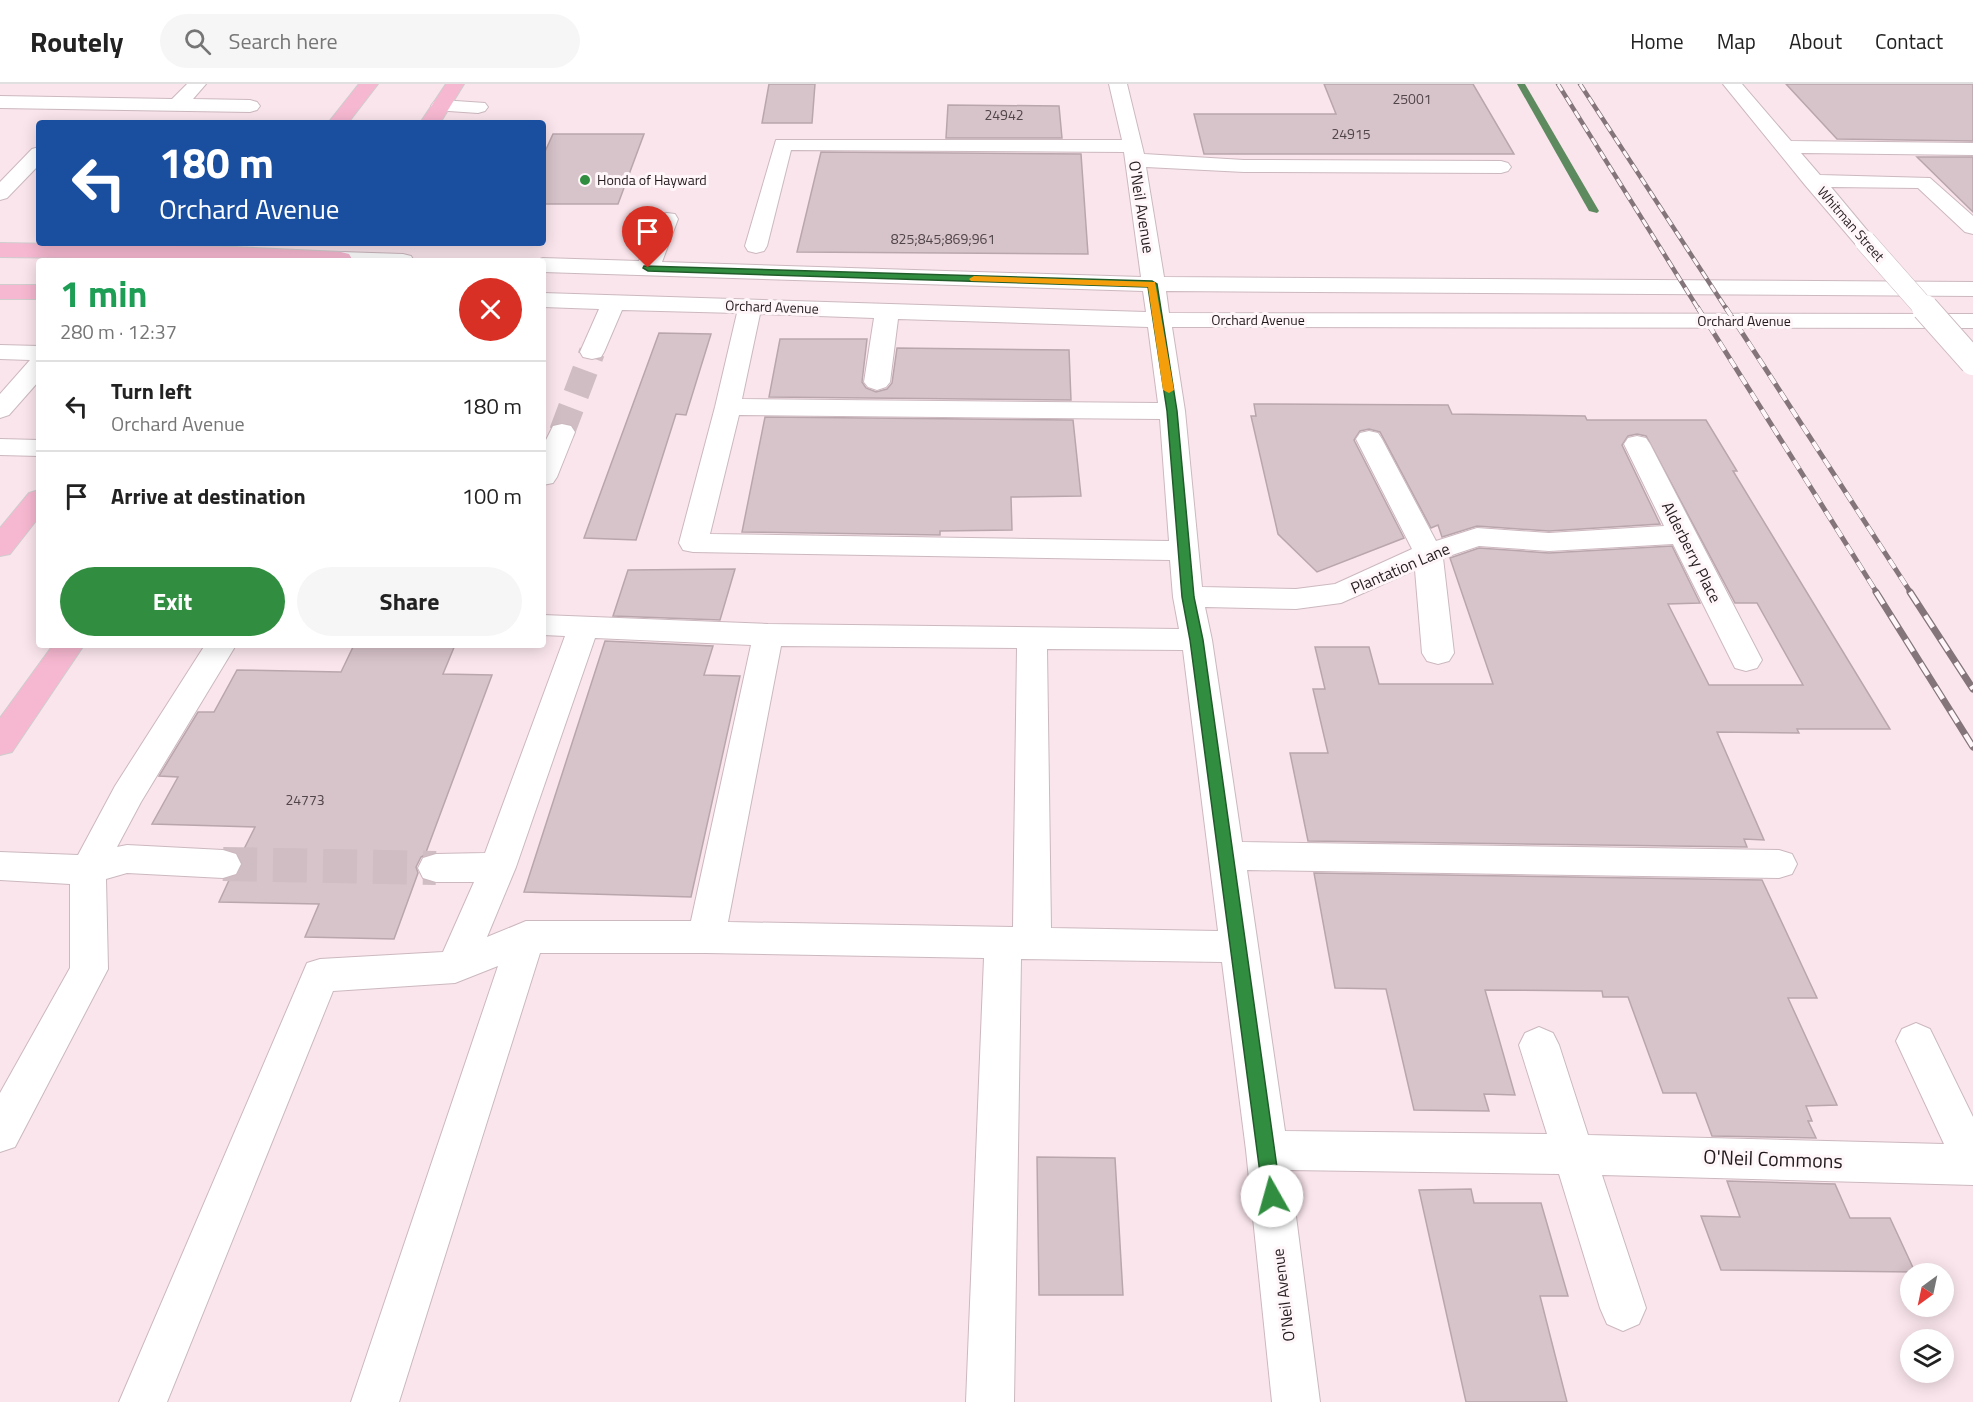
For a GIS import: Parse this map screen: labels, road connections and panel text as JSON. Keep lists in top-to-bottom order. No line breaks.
{"streets":{"street":["O'Neil Avenue","Whitman Street","Orchard Avenue","Alderberry Place","Plantation Lane","O'Neil Commons"]},"crossings":[["O'Neil Avenue","Orchard Avenue"],["O'Neil Avenue","Plantation Lane"],["O'Neil Avenue","O'Neil Commons"],["Alderberry Place","Plantation Lane"]],"places":["Honda of Hayward"],"house_numbers":["25001","24942","24915","825;845;869;961","24773"],"north":"bottom left","page":{"header":"Routely","search":"Search here","nav":["Home","Map","About","Contact"],"turn":["180 m","Orchard Avenue"],"heading":["1 min","280 m · 12:37"],"list":[{"name":"Turn left","note":"Orchard Avenue","value":"180 m"},{"name":"Arrive at destination","value":"100 m"}],"buttons":["Exit","Share"]}}
